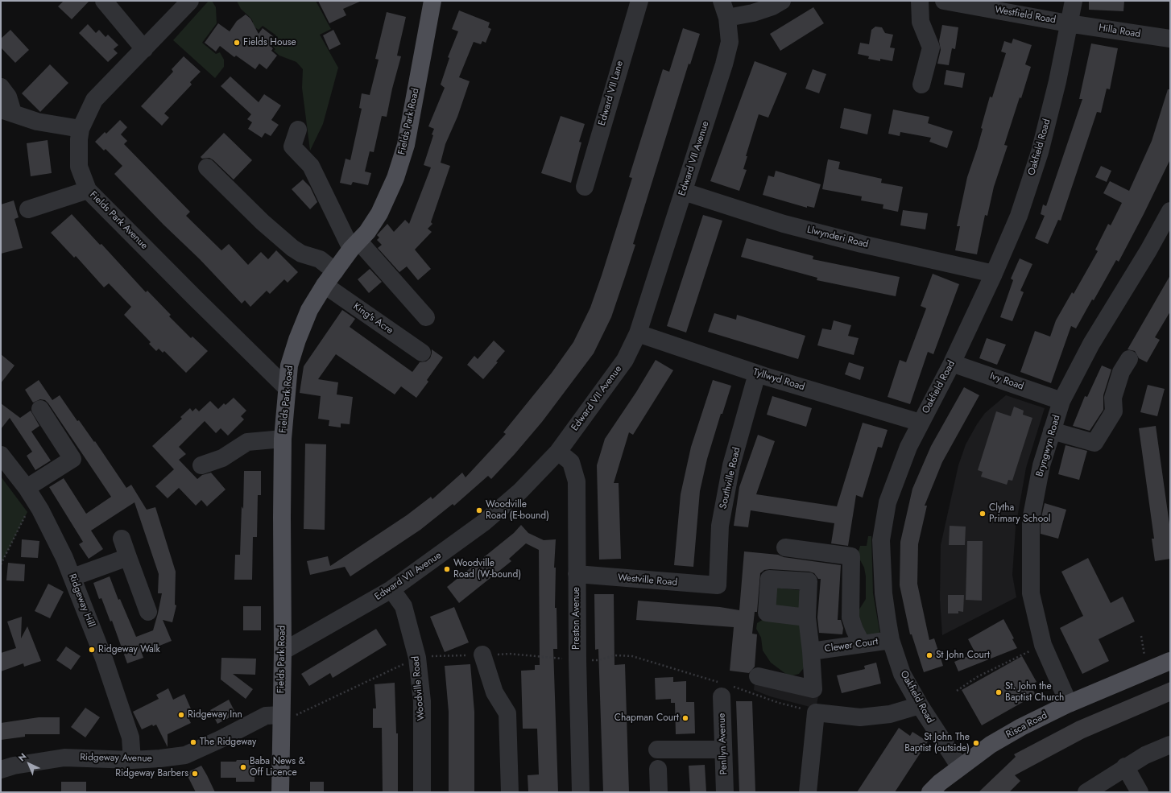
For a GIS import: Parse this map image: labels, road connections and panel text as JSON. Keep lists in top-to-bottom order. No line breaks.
{"streets":{"main road":["Fields Park Road","Risca Road"],"street":["Westfield Road","Hilla Road","Edward VII Lane","Oakfield Road","Edward VII Avenue","Fields Park Avenue","Llwynderi Road","King's Acre","Tyllwyd Road","Ivy Road","Bryngwyn Road","Southville Road","Westville Road","Ridgeway Hill","Preston Avenue","Clewer Court","Woodville Road","Penllyn Avenue","Ridgeway Avenue"]},"crossings":[["Westfield Road","Hilla Road"],["Westfield Road","Oakfield Road"],["Hilla Road","Oakfield Road"],["Fields Park Road","Edward VII Avenue"],["Fields Park Road","Fields Park Avenue"],["Fields Park Road","King's Acre"],["Fields Park Road","Ridgeway Avenue"],["Oakfield Road","Llwynderi Road"],["Oakfield Road","Tyllwyd Road"],["Oakfield Road","Ivy Road"],["Oakfield Road","Clewer Court"],["Oakfield Road","Risca Road"],["Edward VII Avenue","Llwynderi Road"],["Edward VII Avenue","Tyllwyd Road"],["Edward VII Avenue","Preston Avenue"],["Edward VII Avenue","Woodville Road"],["Tyllwyd Road","Southville Road"],["Ivy Road","Bryngwyn Road"],["Bryngwyn Road","Risca Road"],["Southville Road","Westville Road"],["Westville Road","Preston Avenue"],["Ridgeway Hill","Ridgeway Avenue"]],"places":["Fields House","Woodville Road (E-bound)","Clytha Primary School","Woodville Road (W-bound)","Ridgeway Walk","St John Court","St. John the Baptist Church","Ridgeway Inn","Chapman Court","The Ridgeway","St John The Baptist (outside)","Baba News & Off Licence","Ridgeway Barbers"],"north":"top left"}
